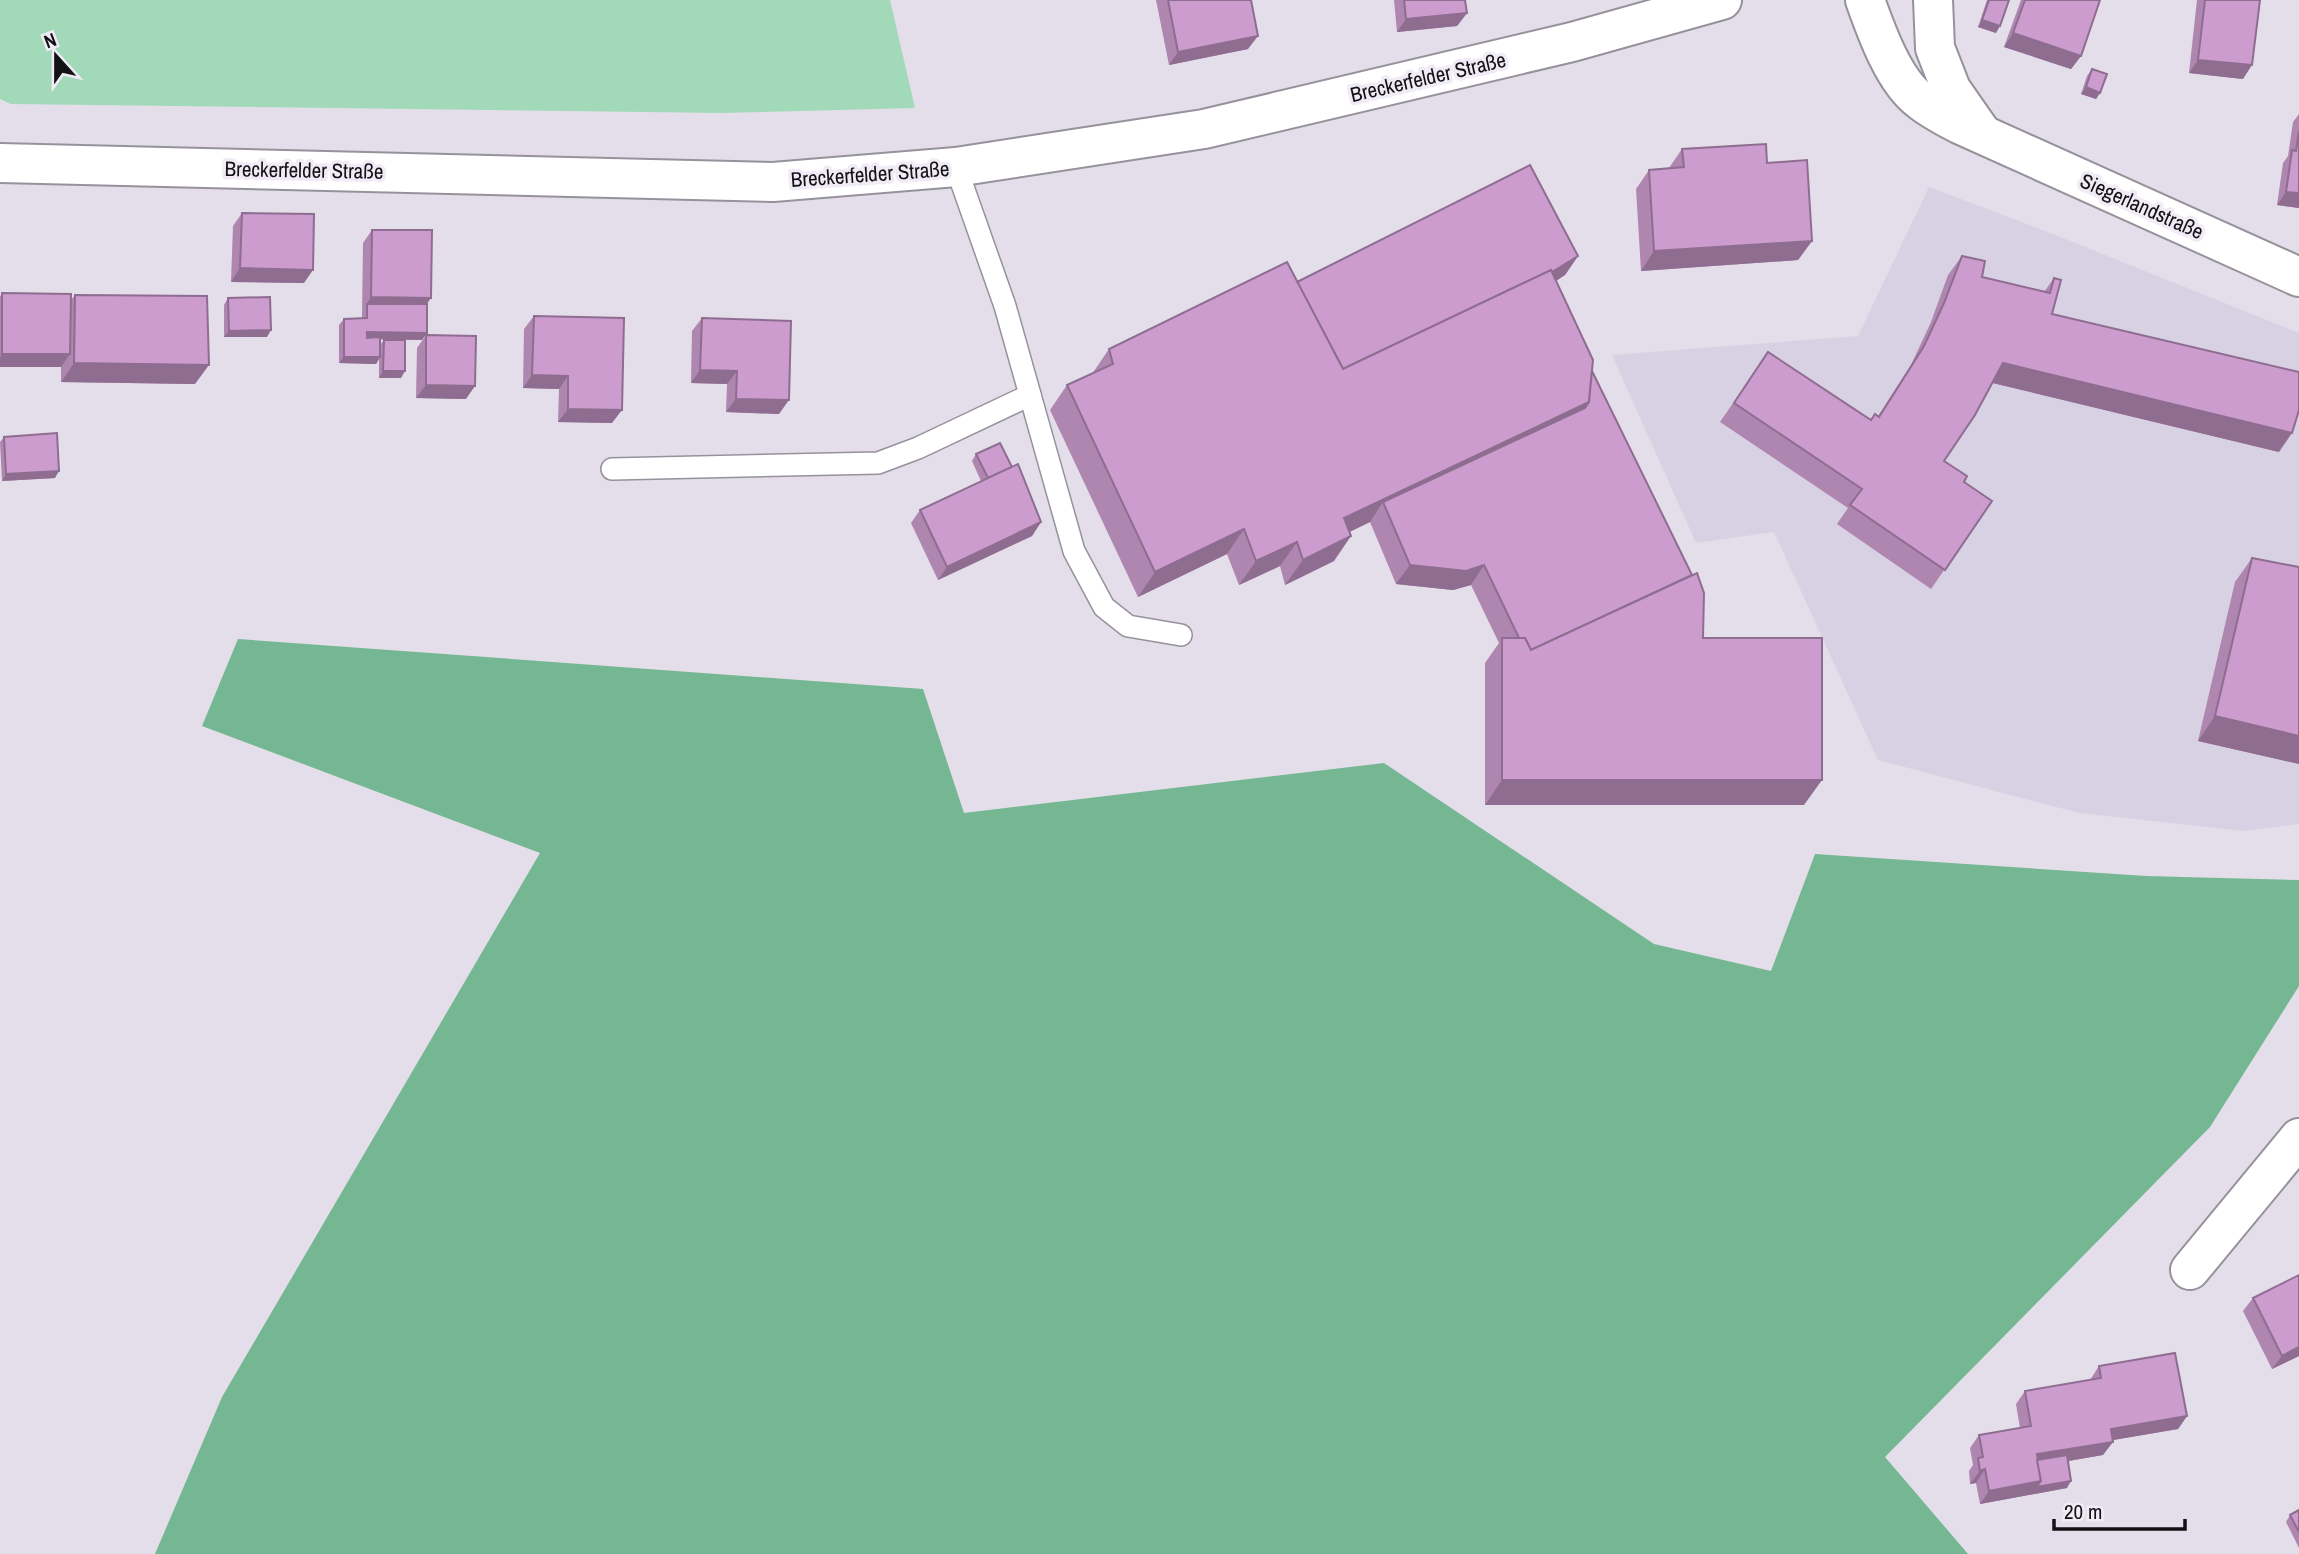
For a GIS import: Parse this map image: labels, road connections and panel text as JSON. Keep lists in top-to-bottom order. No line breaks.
{"streets":{"main road":["Breckerfelder Straße","Siegerlandstraße"]},"scale_bar":"20 m","north":"top"}
